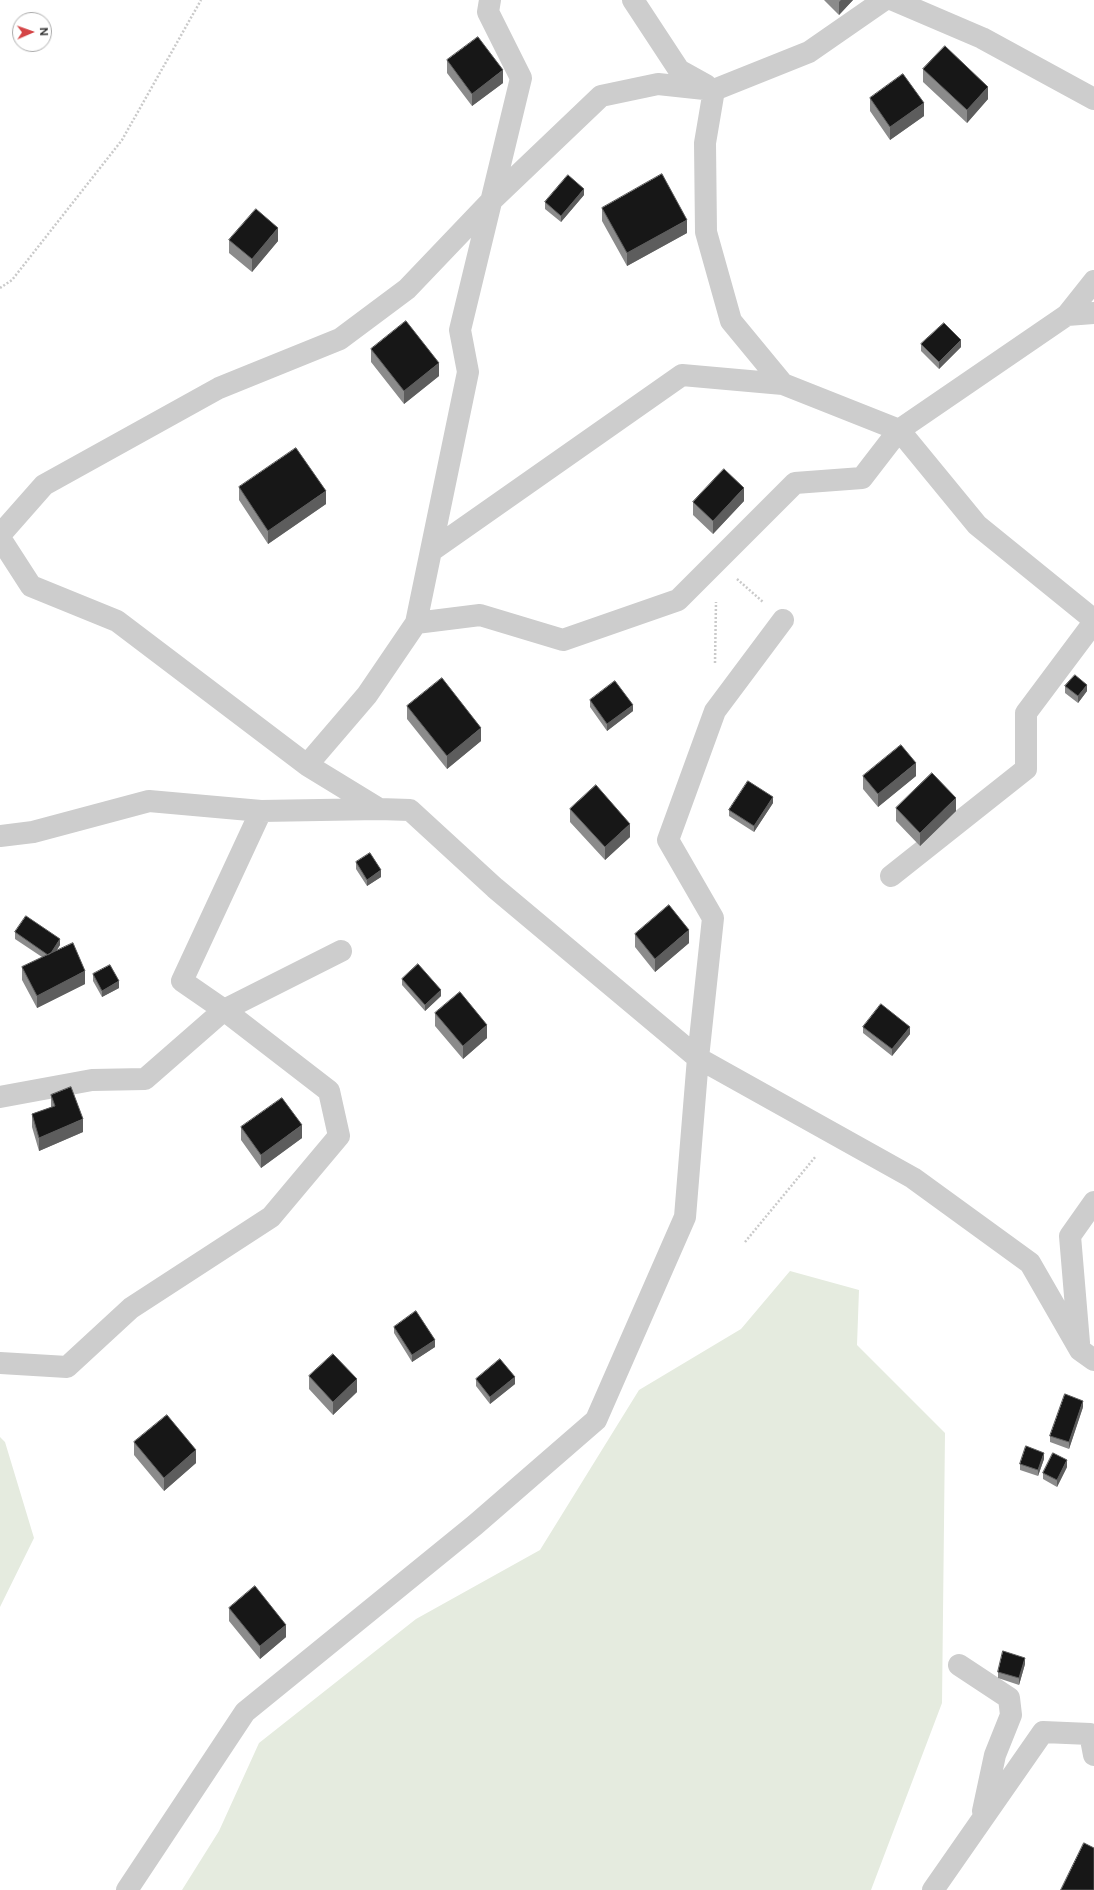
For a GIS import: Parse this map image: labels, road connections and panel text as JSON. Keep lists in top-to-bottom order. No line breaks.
{"north":"right"}
